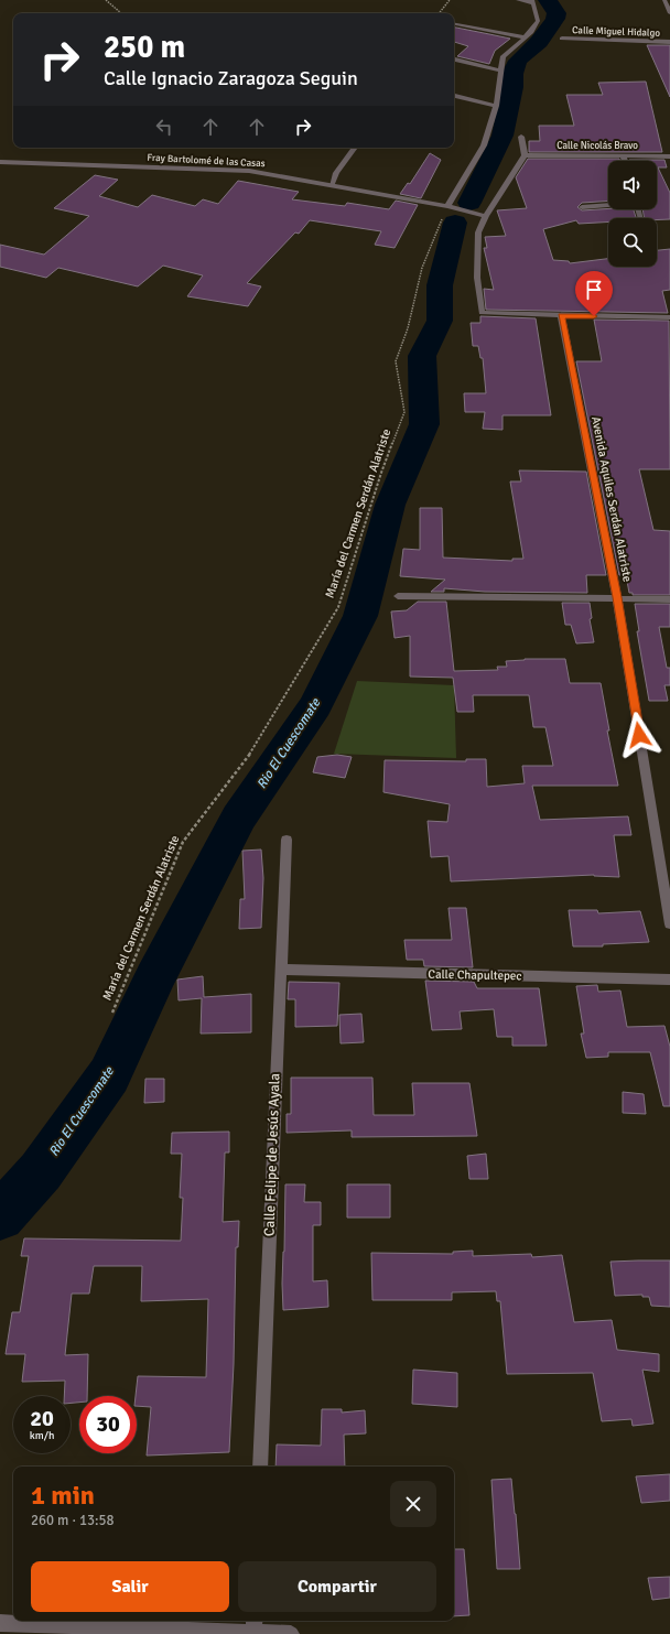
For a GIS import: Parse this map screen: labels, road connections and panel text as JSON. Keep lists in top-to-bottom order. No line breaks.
{"streets":{"street":["Calle Miguel Hidalgo","Calle Nicolás Bravo","Fray Bartolomé de las Casas","Avenida Aquiles Serdán Alatriste","Calle Chapultepec","Calle Felipe de Jesús Ayala"],"path":["María del Carmen Serdán Alatriste"]},"crossings":[["Fray Bartolomé de las Casas","María del Carmen Serdán Alatriste"],["Calle Chapultepec","Calle Felipe de Jesús Ayala"]],"water":["Rio El Cuescomate"],"page":{"turn":["250 m","Calle Ignacio Zaragoza Seguin"],"speed":"20 km/h","limit":"30","heading":["1 min","260 m · 13:58"],"buttons":["Salir","Compartir"]}}
